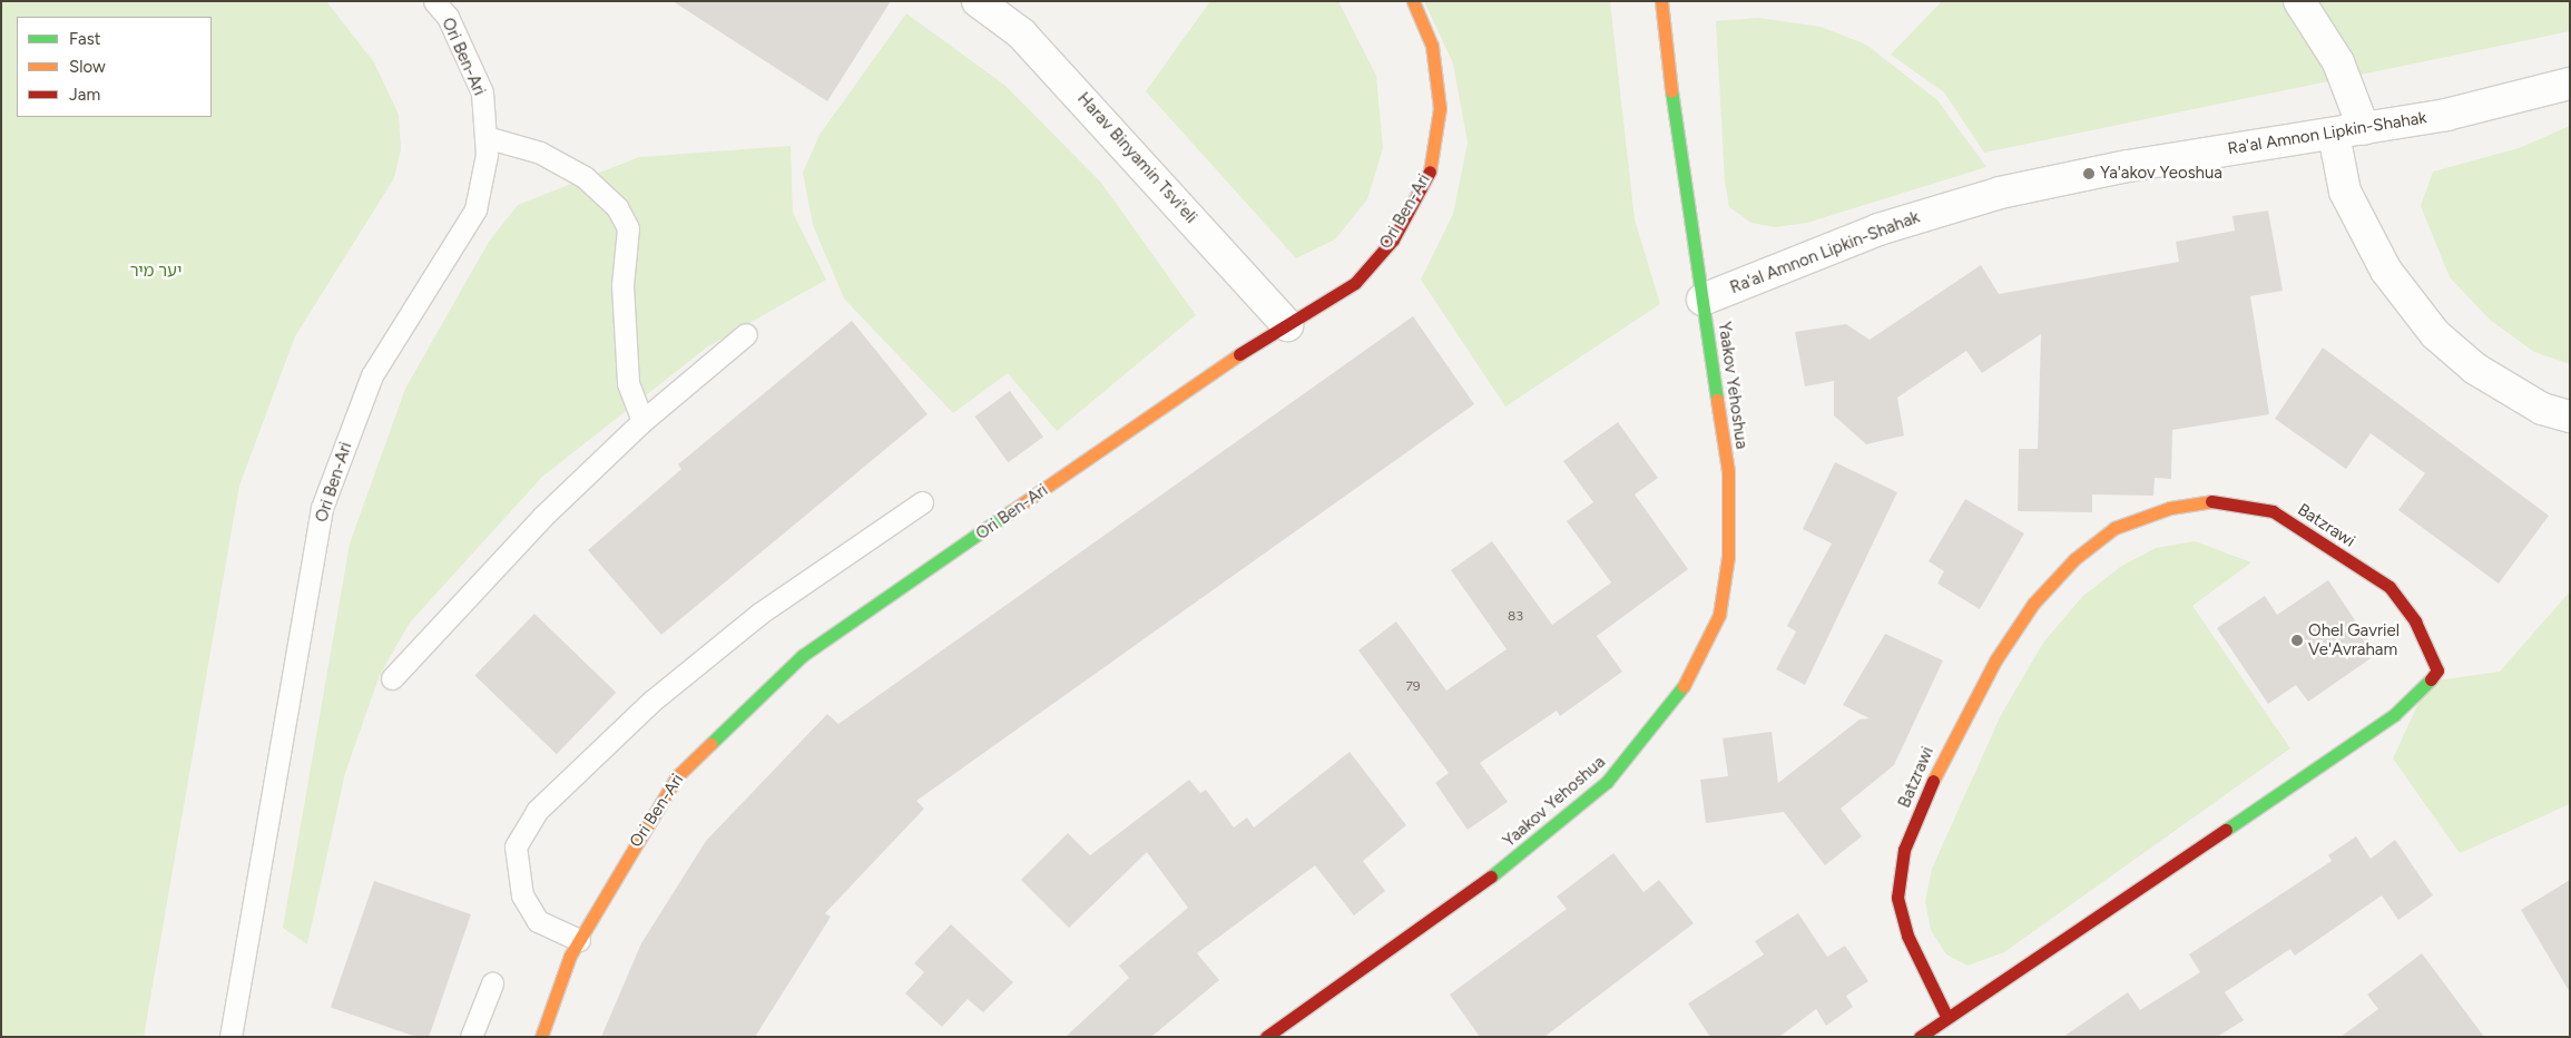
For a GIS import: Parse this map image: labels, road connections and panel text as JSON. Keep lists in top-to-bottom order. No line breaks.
{"streets":{"street":["Ori Ben-Ari","Ra'al Amnon Lipkin-Shahak","Harav Binyamin Tsvi'eli","Yaakov Yehoshua","Batzrawi"]},"crossings":[["Ori Ben-Ari","Harav Binyamin Tsvi'eli"],["Ra'al Amnon Lipkin-Shahak","Yaakov Yehoshua"]],"parks":["יער מיר"],"places":["Ya'akov Yeoshua","Ohel Gavriel Ve'Avraham"],"house_numbers":["83","79"],"legend":["Fast","Slow","Jam"]}
